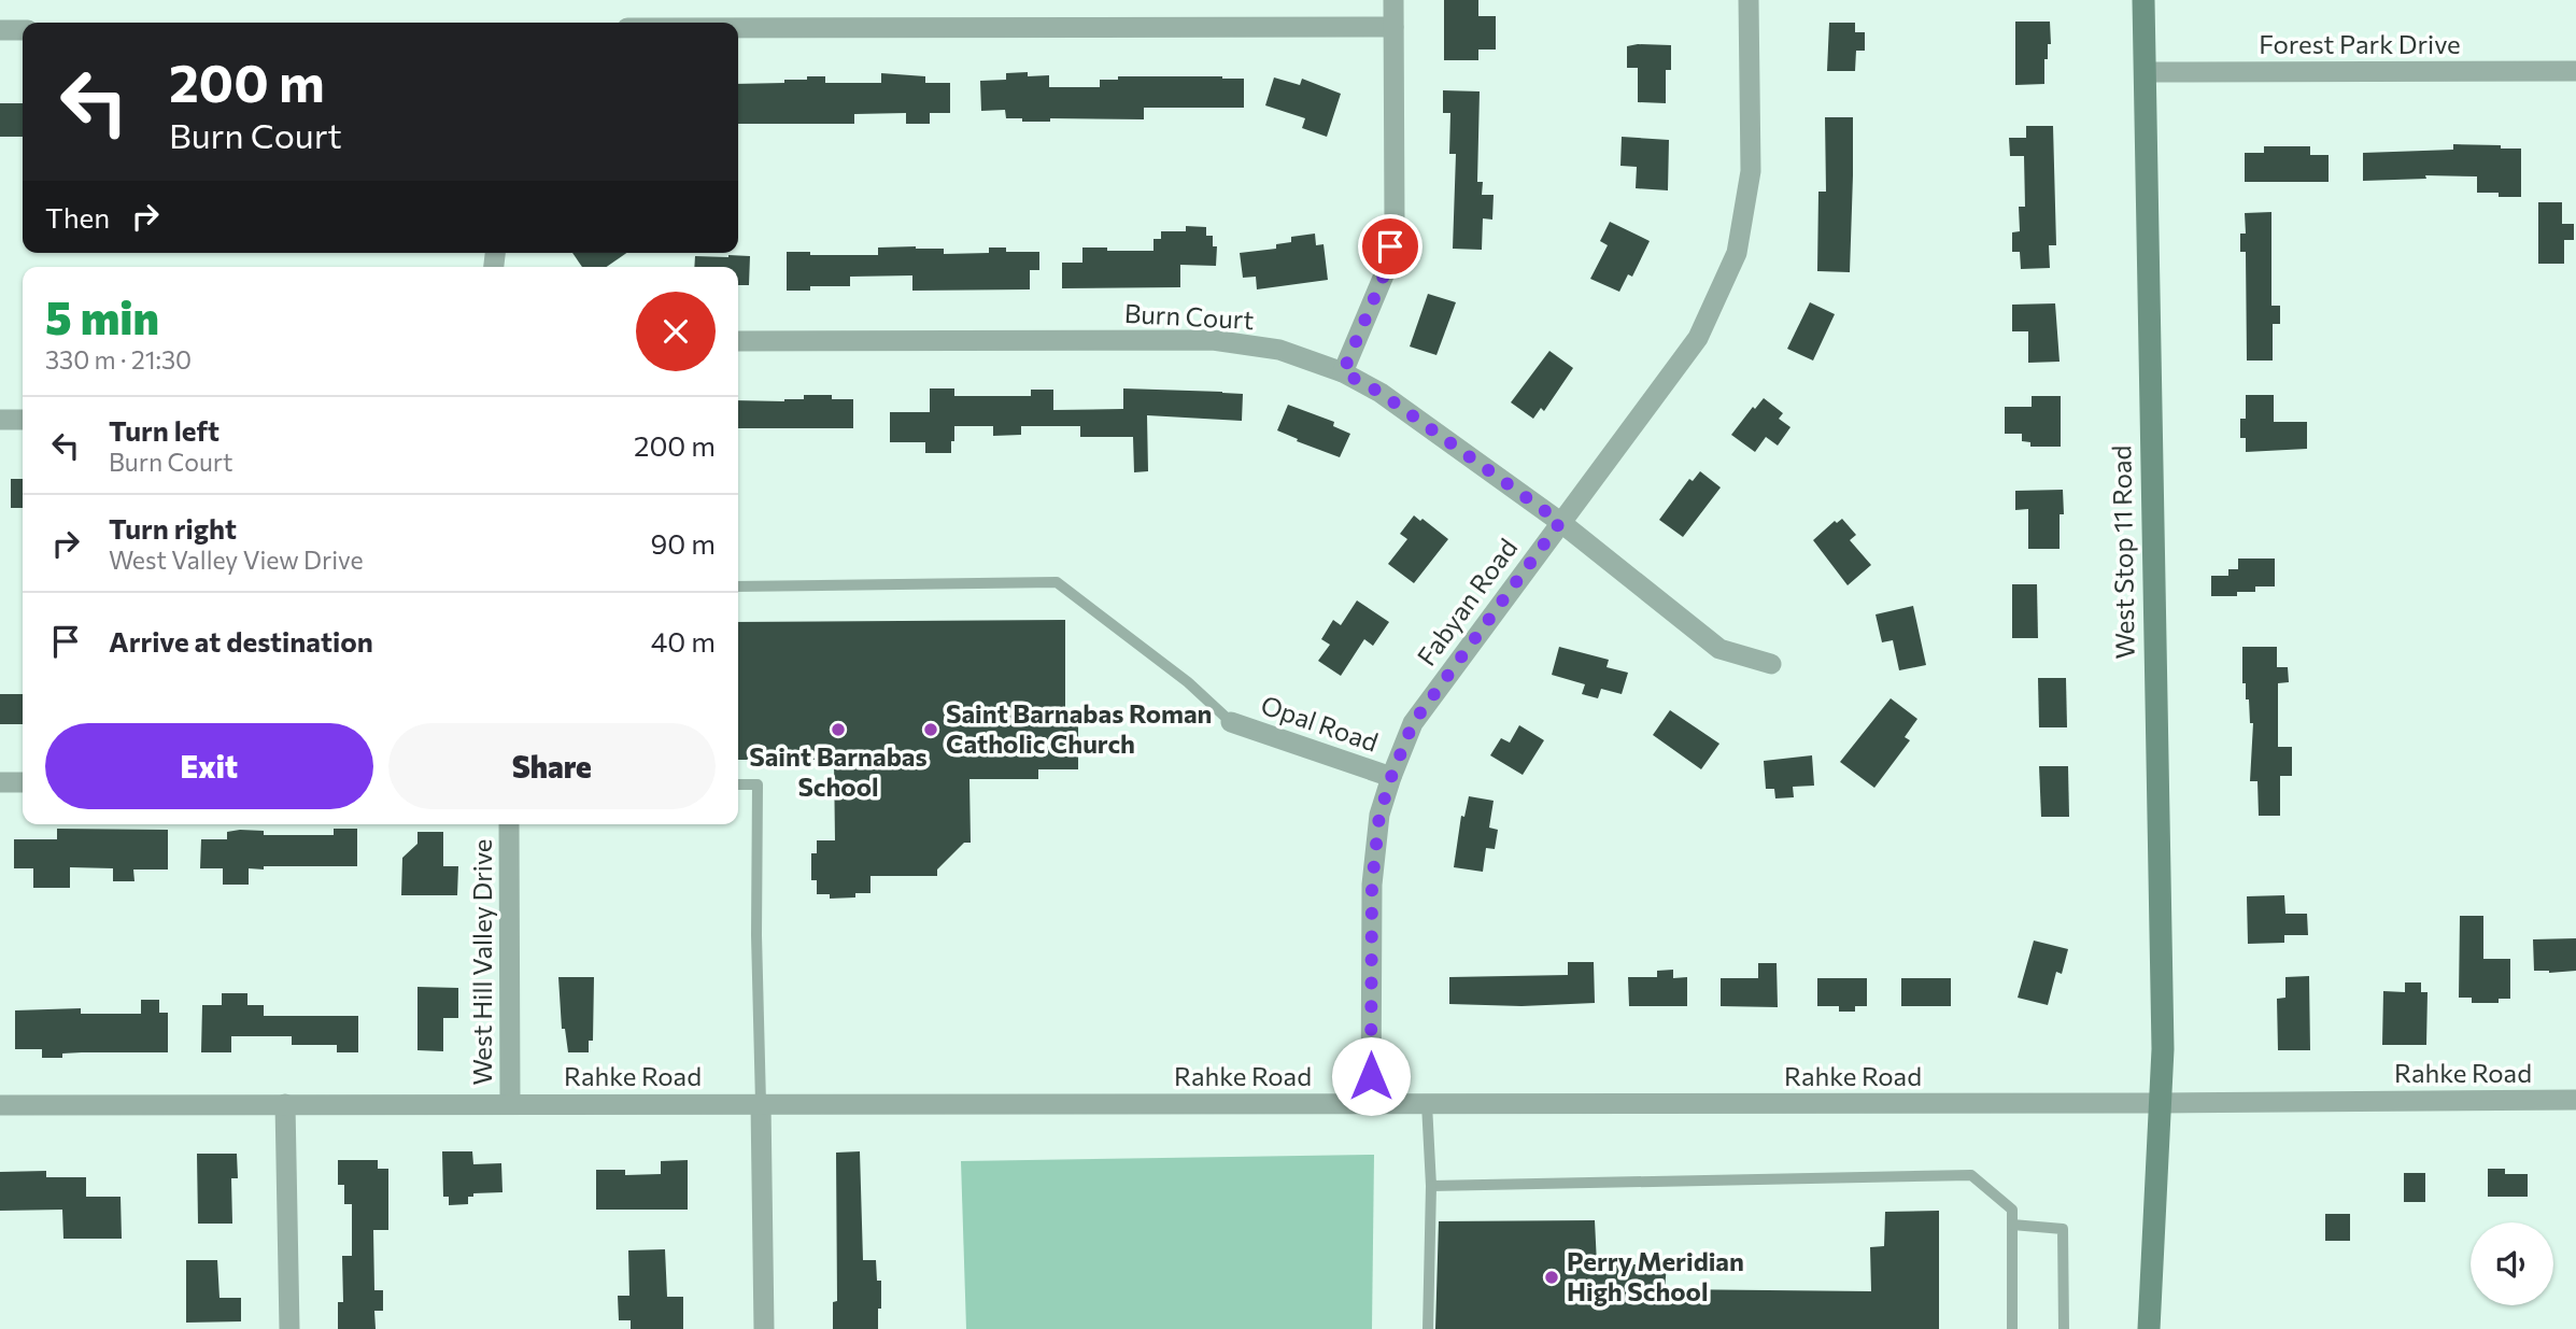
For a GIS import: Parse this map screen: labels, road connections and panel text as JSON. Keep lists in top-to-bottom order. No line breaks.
{"streets":{"main road":["West Stop 11 Road"],"street":["Forest Park Drive","Burn Court","Fabyan Road","Opal Road","West Hill Valley Drive","Rahke Road"]},"crossings":[["Forest Park Drive","West Stop 11 Road"],["Burn Court","Fabyan Road"],["West Stop 11 Road","Rahke Road"],["Fabyan Road","Opal Road"],["Fabyan Road","Rahke Road"],["West Hill Valley Drive","Rahke Road"]],"places":["Saint Barnabas School","Saint Barnabas Roman Catholic Church","Perry Meridian High School"],"page":{"turn":["200 m","Burn Court"],"then":"Then","heading":["5 min","330 m · 21:30"],"list":[{"name":"Turn left","note":"Burn Court","value":"200 m"},{"name":"Turn right","note":"West Valley View Drive","value":"90 m"},{"name":"Arrive at destination","value":"40 m"}],"buttons":["Exit","Share"]}}
